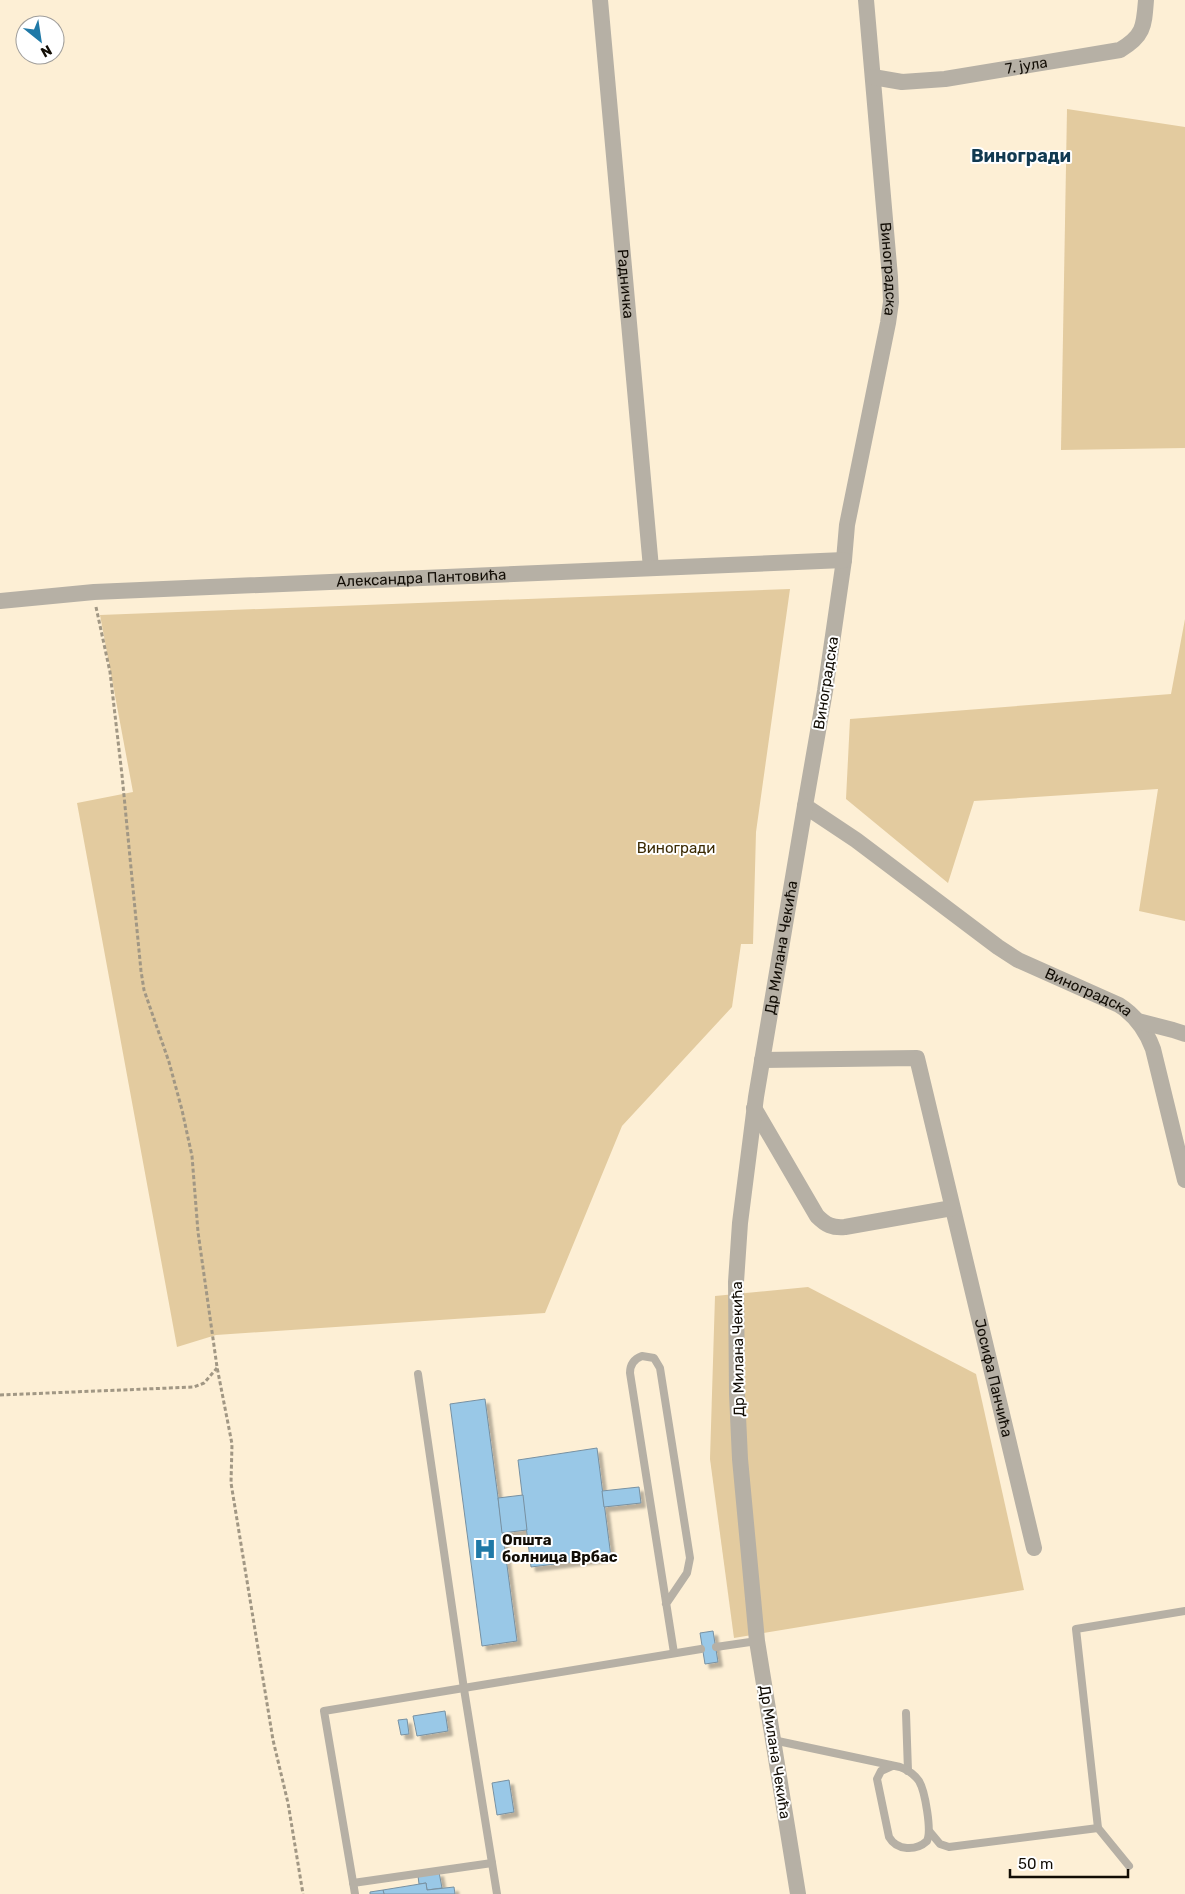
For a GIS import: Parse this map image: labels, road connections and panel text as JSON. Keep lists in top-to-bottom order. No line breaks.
{"streets":{"street":["7. јула","Виноградска","Радничка","Александра Пантовића","Др Милана Чекића","Јосифа Панчића"]},"crossings":[["7. јула","Виноградска"],["Виноградска","Александра Пантовића"],["Виноградска","Др Милана Чекића"],["Радничка","Александра Пантовића"],["Др Милана Чекића","Јосифа Панчића"]],"districts":["Виногради"],"parks":["Виногради"],"places":{"hospital":["Општа болница Врбас"]},"scale_bar":"50 m","north":"bottom right"}
